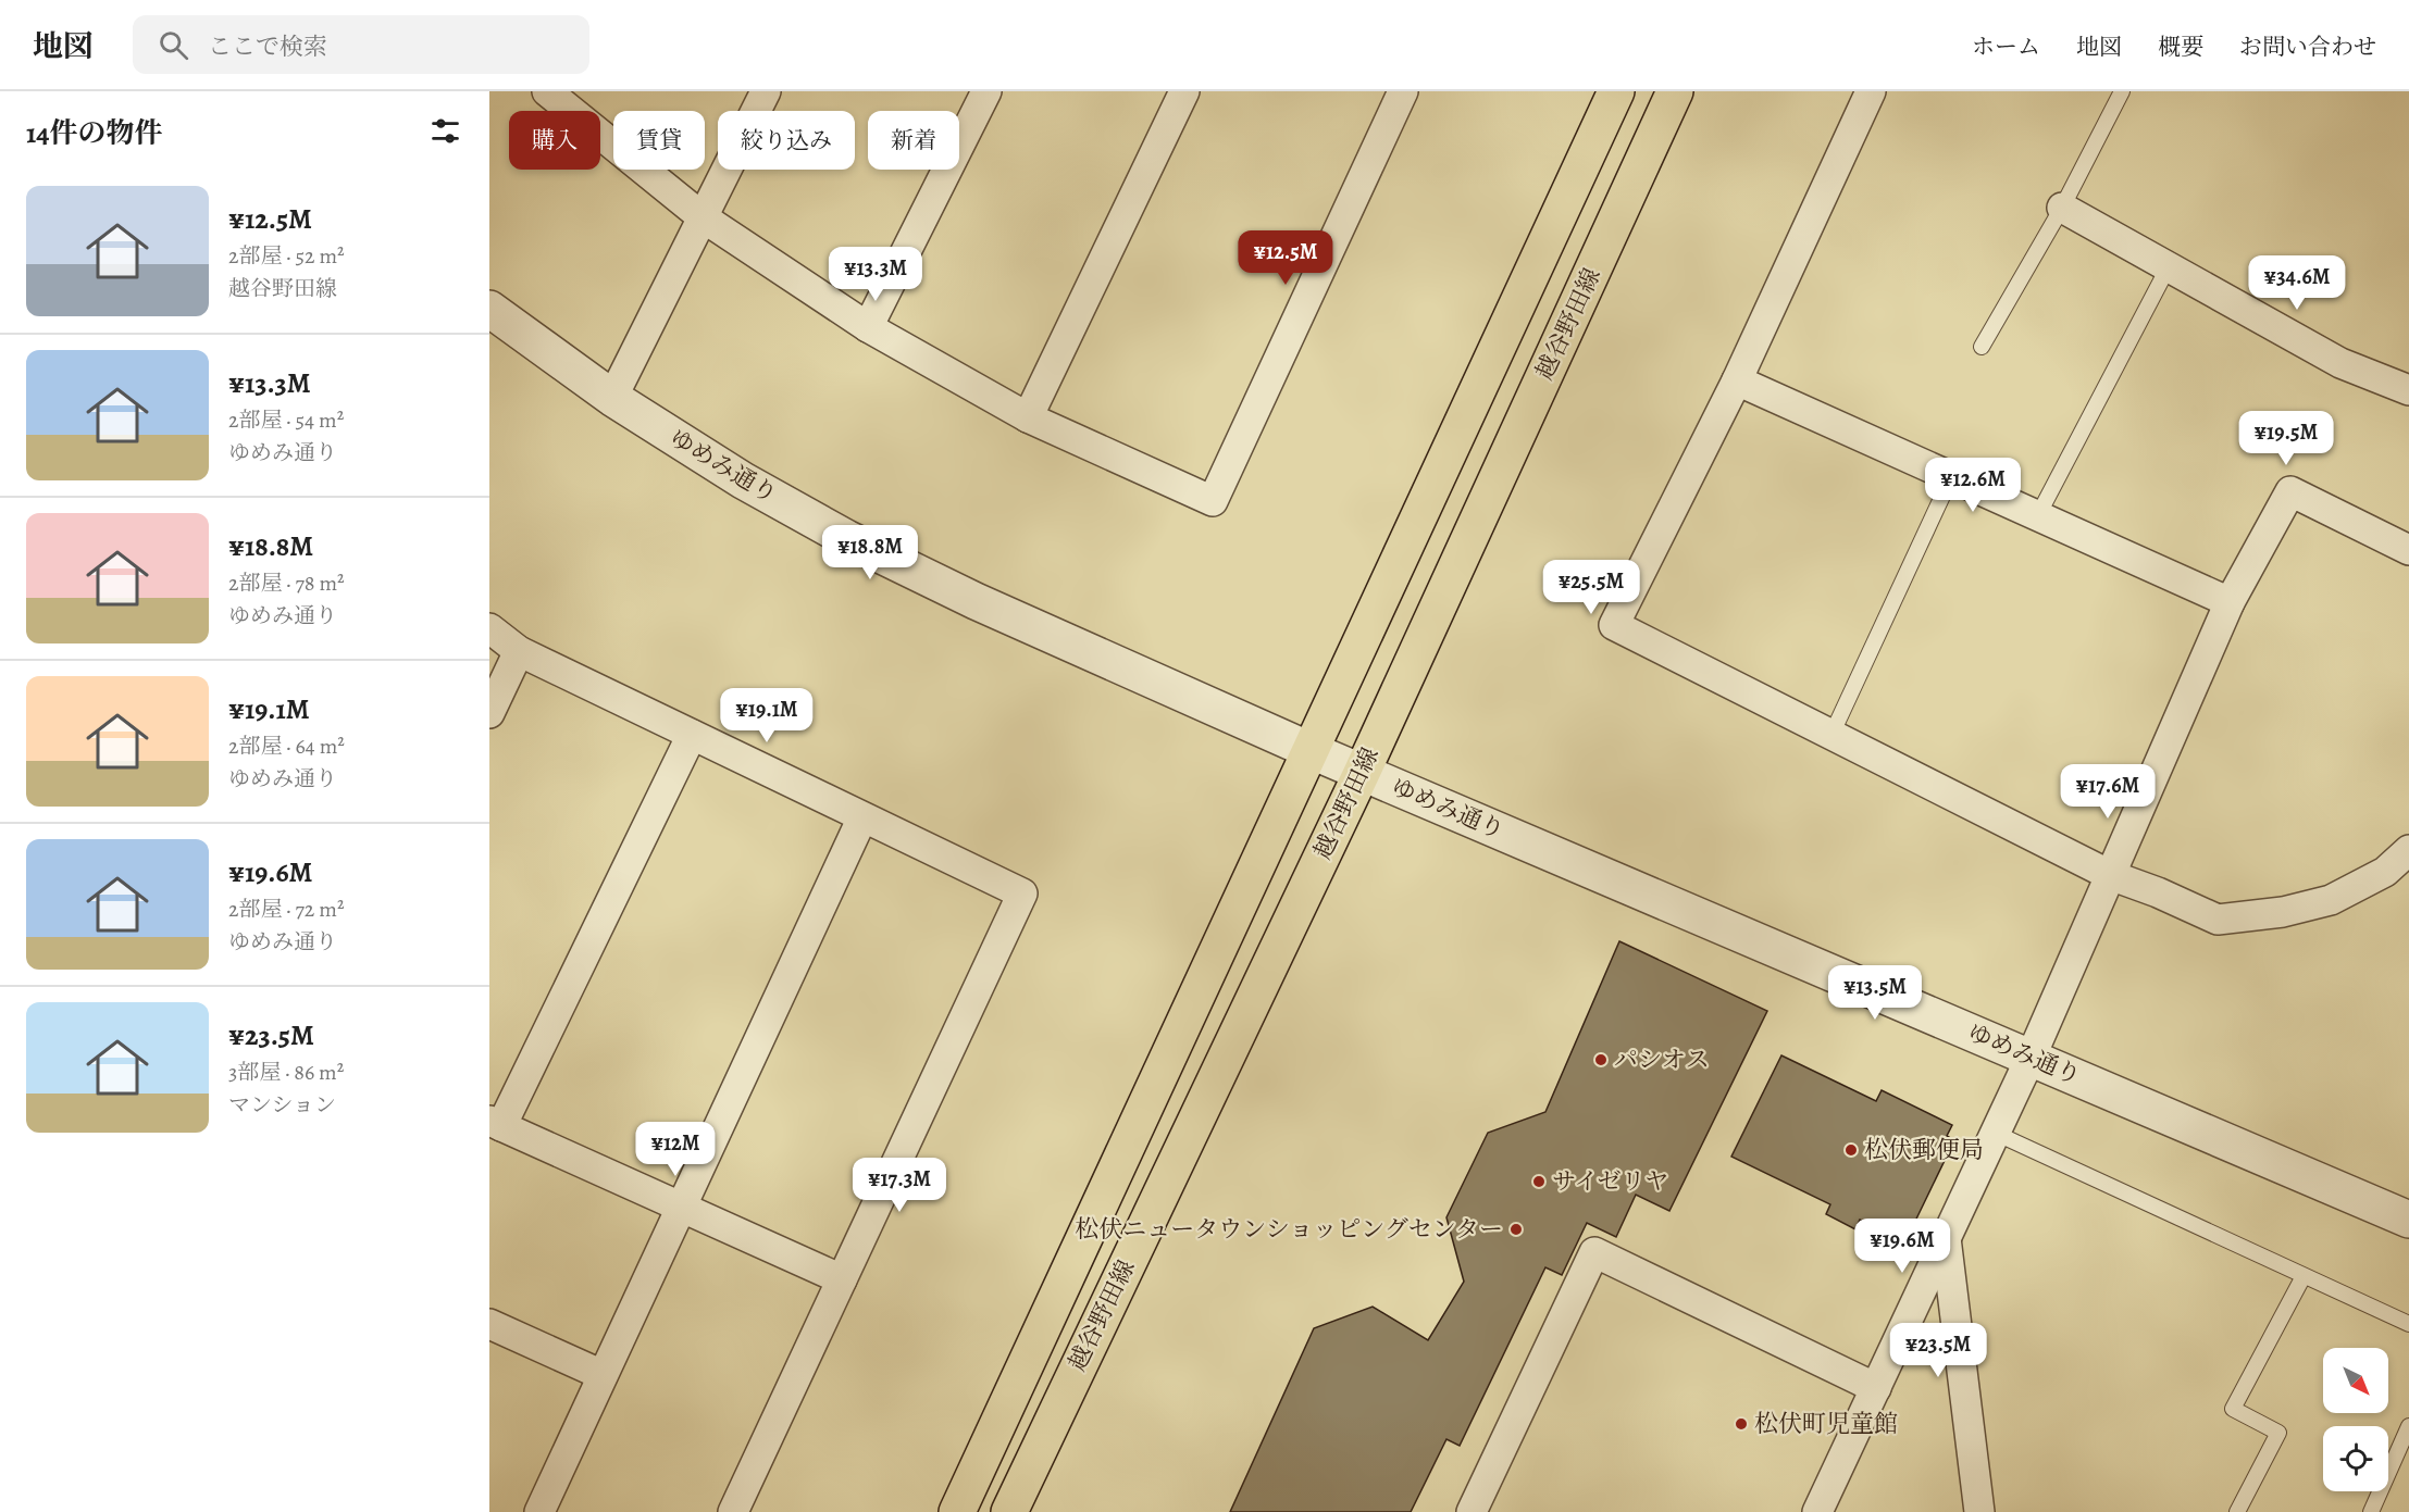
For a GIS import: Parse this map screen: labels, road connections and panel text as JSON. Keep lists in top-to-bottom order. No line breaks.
{"streets":{"main road":["越谷野田線"],"street":["ゆめみ通り"]},"crossings":[["越谷野田線","ゆめみ通り"]],"places":["パシオス","松伏郵便局","サイゼリヤ","松伏ニュータウンショッピングセンター","松伏町児童館"],"north":"bottom right","page":{"header":"地図","search":"ここで検索","nav":["ホーム","地図","概要","お問い合わせ"],"heading":"14件の物件","chip":["購入","賃貸","絞り込み","新着"],"list":[{"name":"¥12.5M","note":"2部屋 · 52 m² · 越谷野田線"},{"name":"¥13.3M","note":"2部屋 · 54 m² · ゆめみ通り"},{"name":"¥18.8M","note":"2部屋 · 78 m² · ゆめみ通り"},{"name":"¥19.1M","note":"2部屋 · 64 m² · ゆめみ通り"},{"name":"¥19.6M","note":"2部屋 · 72 m² · ゆめみ通り"},{"name":"¥23.5M","note":"3部屋 · 86 m² · マンション"}],"price":["¥12.5M","¥13.3M","¥34.6M","¥19.5M","¥12.6M","¥18.8M","¥25.5M","¥19.1M","¥17.6M","¥13.5M","¥12M","¥17.3M","¥19.6M","¥23.5M"]}}
